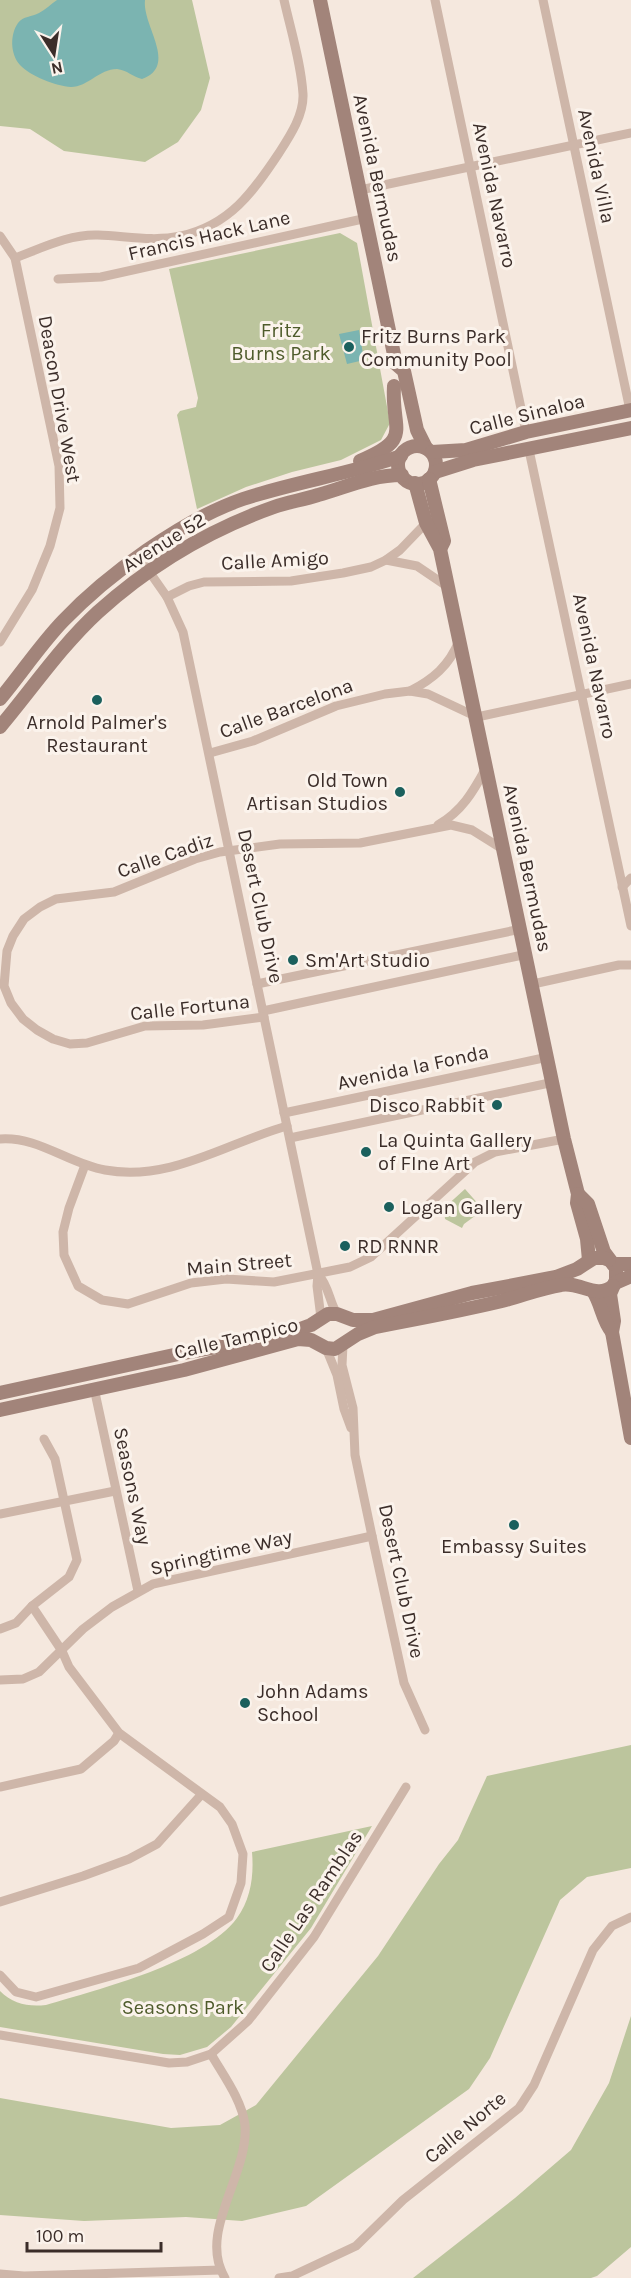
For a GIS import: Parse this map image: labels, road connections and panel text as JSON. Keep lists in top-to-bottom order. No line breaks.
{"streets":{"street":["Avenida Villa","Avenida Bermudas","Avenida Navarro","Francis Hack Lane","Deacon Drive West","Calle Sinaloa","Avenue 52","Calle Amigo","Calle Barcelona","Calle Cadiz","Desert Club Drive","Calle Fortuna","Avenida la Fonda","Main Street","Calle Tampico","Seasons Way","Springtime Way","Calle Las Ramblas","Calle Norte"]},"crossings":[["Avenida Villa","Calle Sinaloa"],["Avenida Bermudas","Francis Hack Lane"],["Avenida Bermudas","Calle Sinaloa"],["Avenida Bermudas","Avenue 52"],["Avenida Bermudas","Calle Amigo"],["Avenida Bermudas","Calle Barcelona"],["Avenida Bermudas","Calle Cadiz"],["Avenida Bermudas","Calle Fortuna"],["Avenida Bermudas","Avenida la Fonda"],["Avenida Bermudas","Main Street"],["Avenida Bermudas","Calle Tampico"],["Avenida Navarro","Calle Sinaloa"],["Calle Sinaloa","Avenue 52"],["Avenue 52","Desert Club Drive"],["Calle Amigo","Desert Club Drive"],["Calle Barcelona","Desert Club Drive"],["Calle Cadiz","Desert Club Drive"],["Calle Cadiz","Calle Fortuna"],["Desert Club Drive","Calle Fortuna"],["Desert Club Drive","Avenida la Fonda"],["Desert Club Drive","Main Street"],["Desert Club Drive","Calle Tampico"],["Desert Club Drive","Springtime Way"],["Calle Tampico","Seasons Way"],["Seasons Way","Springtime Way"]],"parks":["Fritz Burns Park","Seasons Park"],"places":["Fritz Burns Park Community Pool","Arnold Palmer's Restaurant","Old Town Artisan Studios","Sm'Art Studio","Disco Rabbit","La Quinta Gallery of FIne Art","Logan Gallery","RD RNNR","Embassy Suites","John Adams School"],"scale_bar":"100 m","north":"bottom"}
